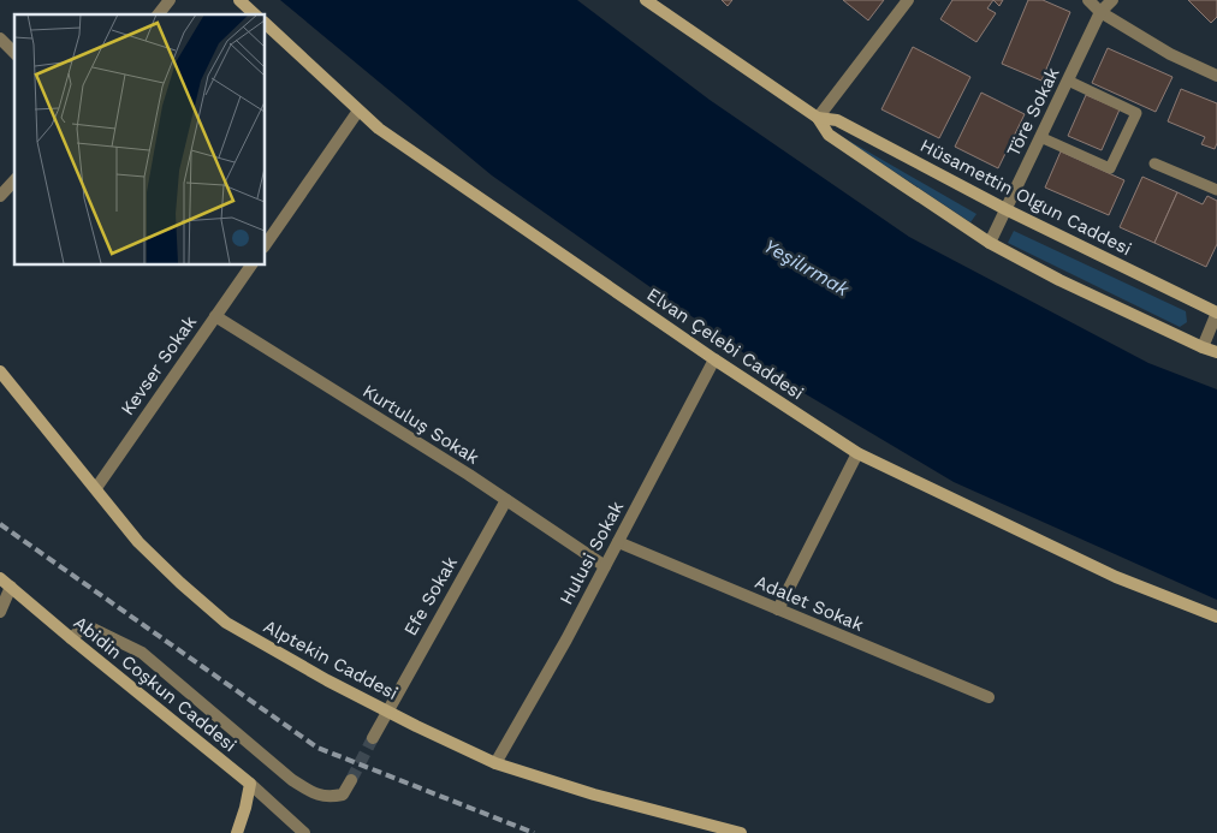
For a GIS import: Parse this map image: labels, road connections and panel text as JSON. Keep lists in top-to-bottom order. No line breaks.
{"streets":{"street":["Töre Sokak","Hüsamettin Olgun Caddesi","Elvan Çelebi Caddesi","Kevser Sokak","Kurtuluş Sokak","Hulusi Sokak","Efe Sokak","Adalet Sokak","Alptekin Caddesi","Abidin Coşkun Caddesi"]},"crossings":[["Töre Sokak","Hüsamettin Olgun Caddesi"],["Elvan Çelebi Caddesi","Hulusi Sokak"],["Kevser Sokak","Kurtuluş Sokak"],["Kevser Sokak","Alptekin Caddesi"],["Kurtuluş Sokak","Hulusi Sokak"],["Kurtuluş Sokak","Efe Sokak"],["Hulusi Sokak","Adalet Sokak"],["Hulusi Sokak","Alptekin Caddesi"],["Efe Sokak","Alptekin Caddesi"]],"water":["Yeşilırmak"]}
